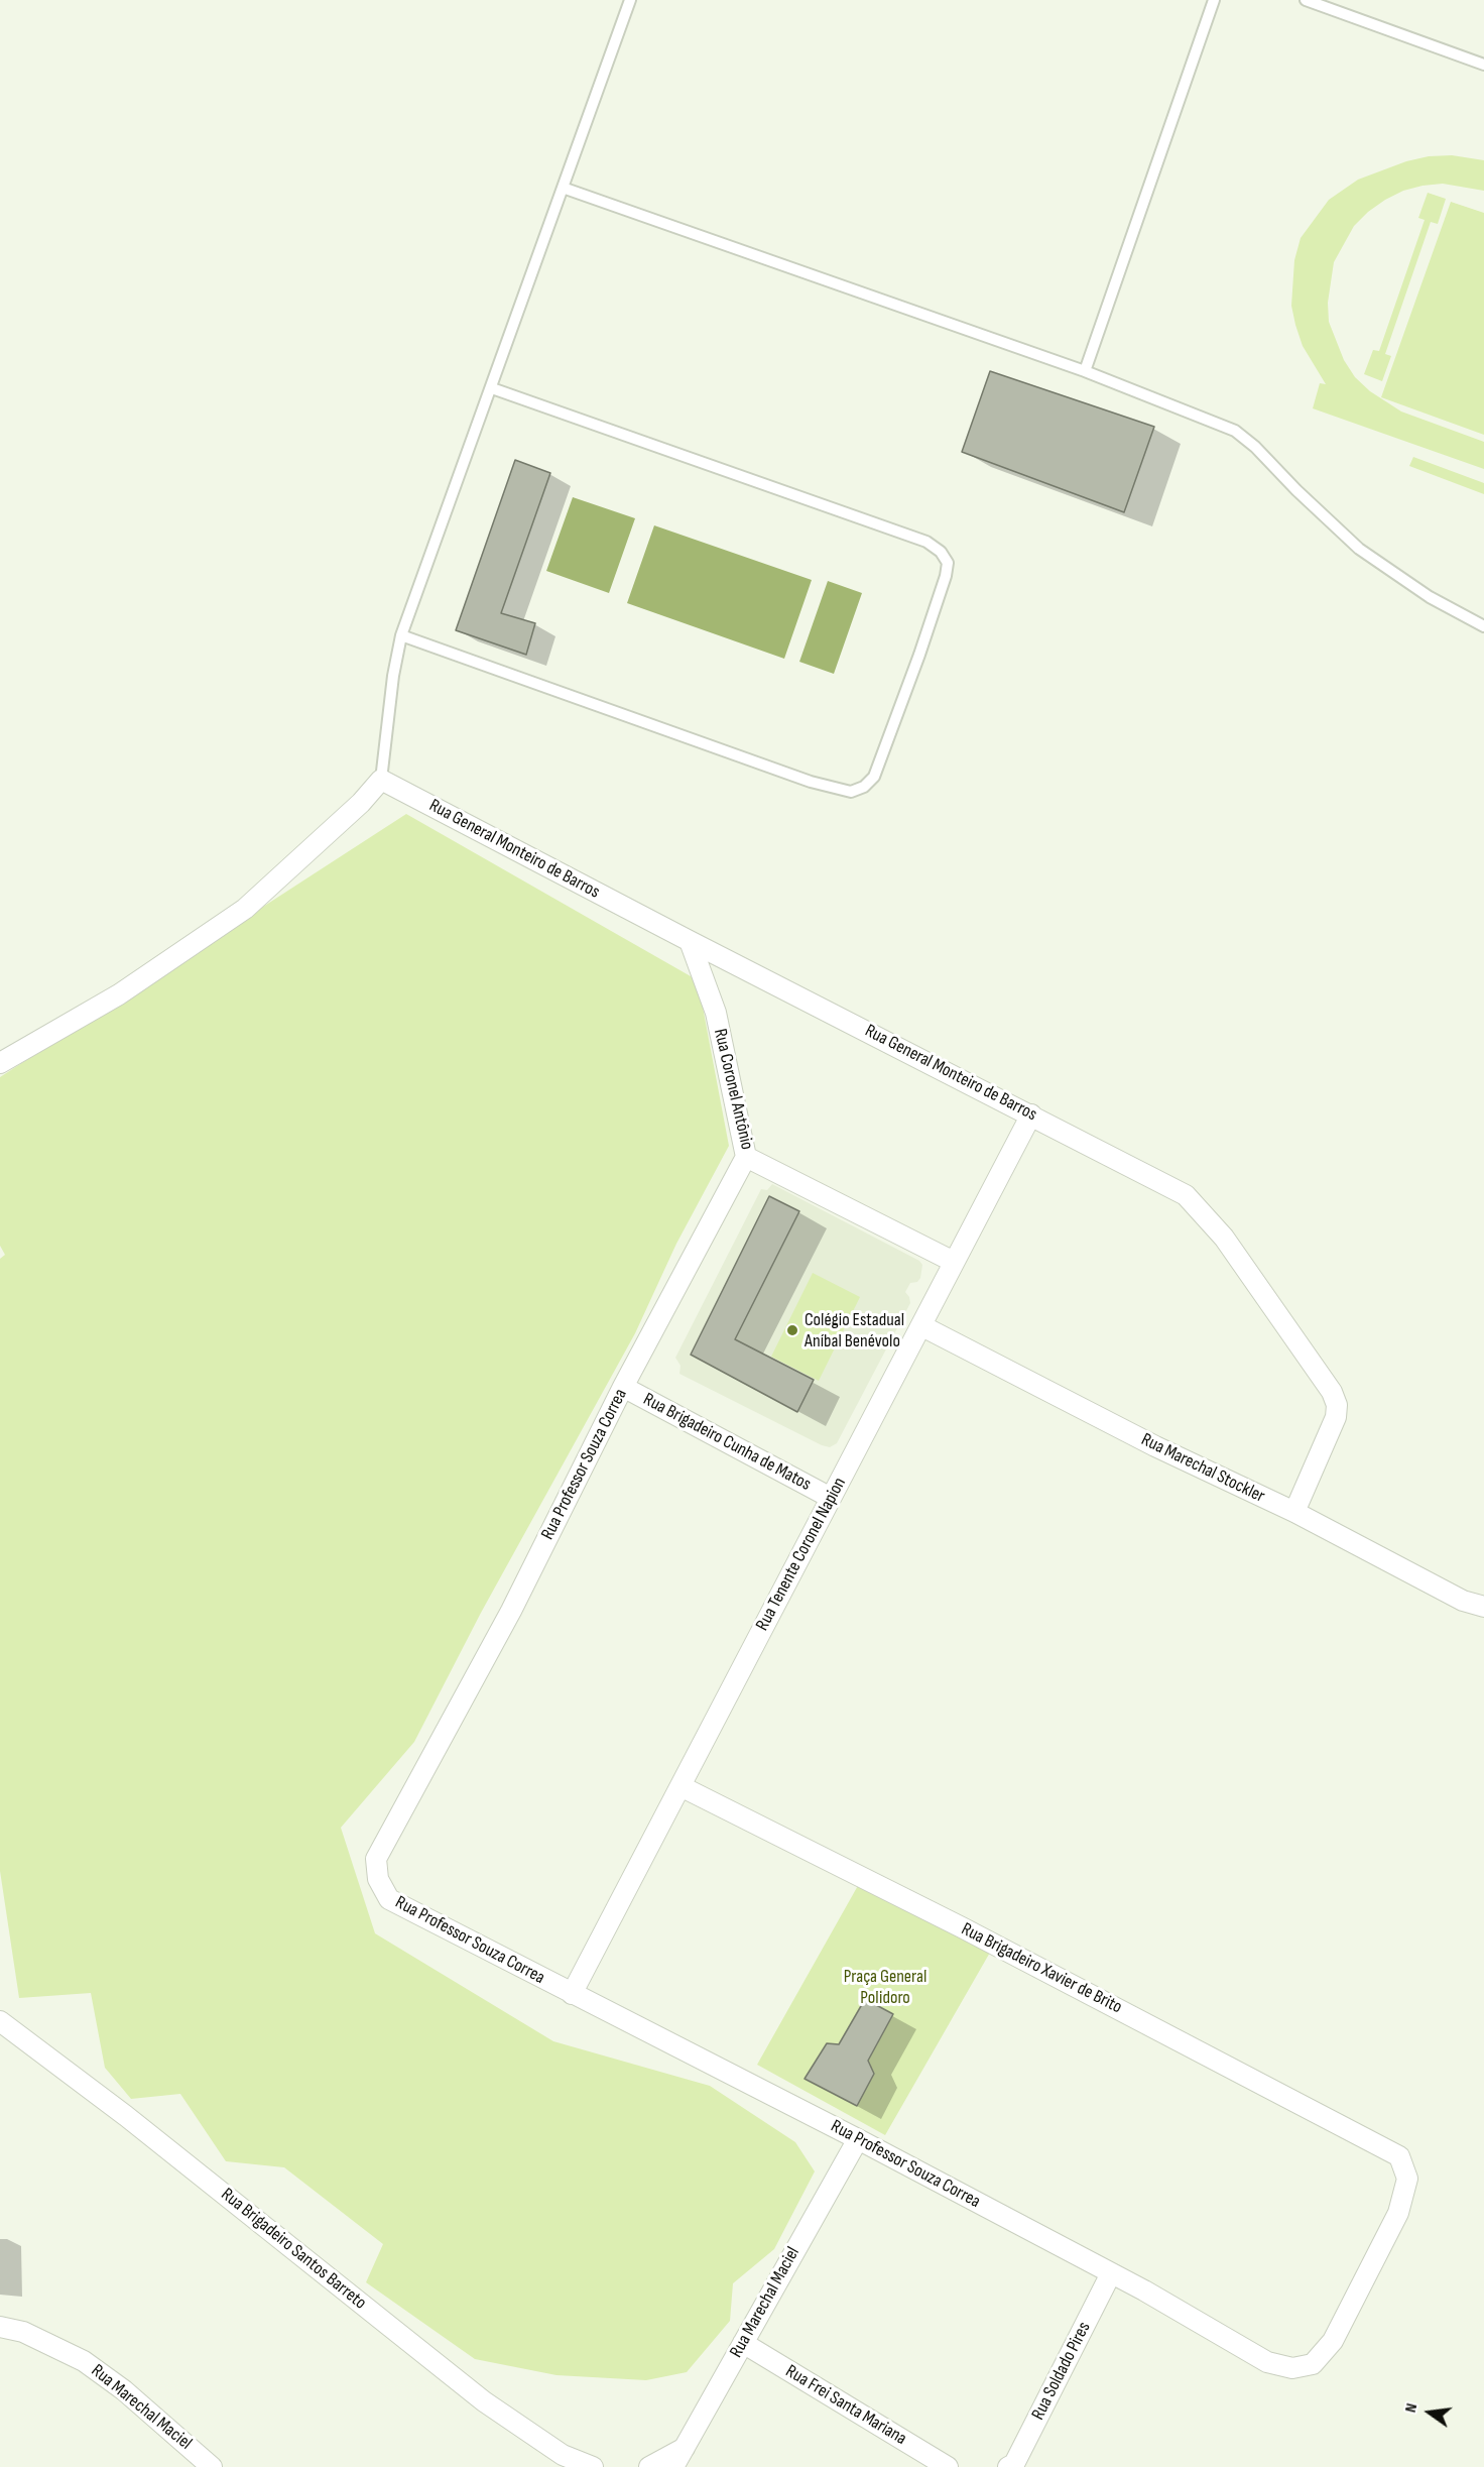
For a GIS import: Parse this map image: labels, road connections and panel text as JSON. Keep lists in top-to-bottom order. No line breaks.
{"streets":{"street":["Rua General Monteiro de Barros","Rua Coronel Antônio","Rua Brigadeiro Cunha de Matos","Rua Professor Souza Correa","Rua Marechal Stockler","Rua Tenente Coronel Napion","Rua Brigadeiro Xavier de Brito","Rua Brigadeiro Santos Barreto","Rua Marechal Maciel","Rua Soldado Pires","Rua Frei Santa Mariana"]},"crossings":[["Rua General Monteiro de Barros","Rua Coronel Antônio"],["Rua General Monteiro de Barros","Rua Marechal Stockler"],["Rua General Monteiro de Barros","Rua Tenente Coronel Napion"],["Rua Coronel Antônio","Rua Professor Souza Correa"],["Rua Coronel Antônio","Rua Tenente Coronel Napion"],["Rua Brigadeiro Cunha de Matos","Rua Professor Souza Correa"],["Rua Brigadeiro Cunha de Matos","Rua Tenente Coronel Napion"],["Rua Professor Souza Correa","Rua Tenente Coronel Napion"],["Rua Professor Souza Correa","Rua Brigadeiro Xavier de Brito"],["Rua Professor Souza Correa","Rua Marechal Maciel"],["Rua Professor Souza Correa","Rua Soldado Pires"],["Rua Marechal Stockler","Rua Tenente Coronel Napion"],["Rua Tenente Coronel Napion","Rua Brigadeiro Xavier de Brito"],["Rua Marechal Maciel","Rua Frei Santa Mariana"]],"parks":["Praça General Polidoro"],"places":["Colégio Estadual Aníbal Benévolo"],"north":"left"}
